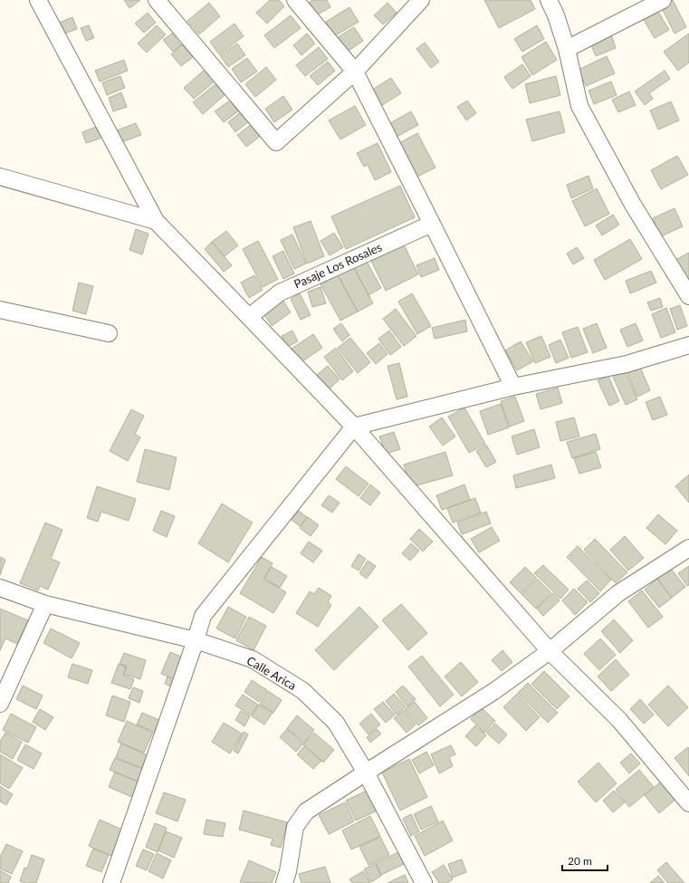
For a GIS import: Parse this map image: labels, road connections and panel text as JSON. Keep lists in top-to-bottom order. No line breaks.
{"streets":{"street":["Pasaje Los Rosales","Calle Arica"]},"scale_bar":"20 m"}
